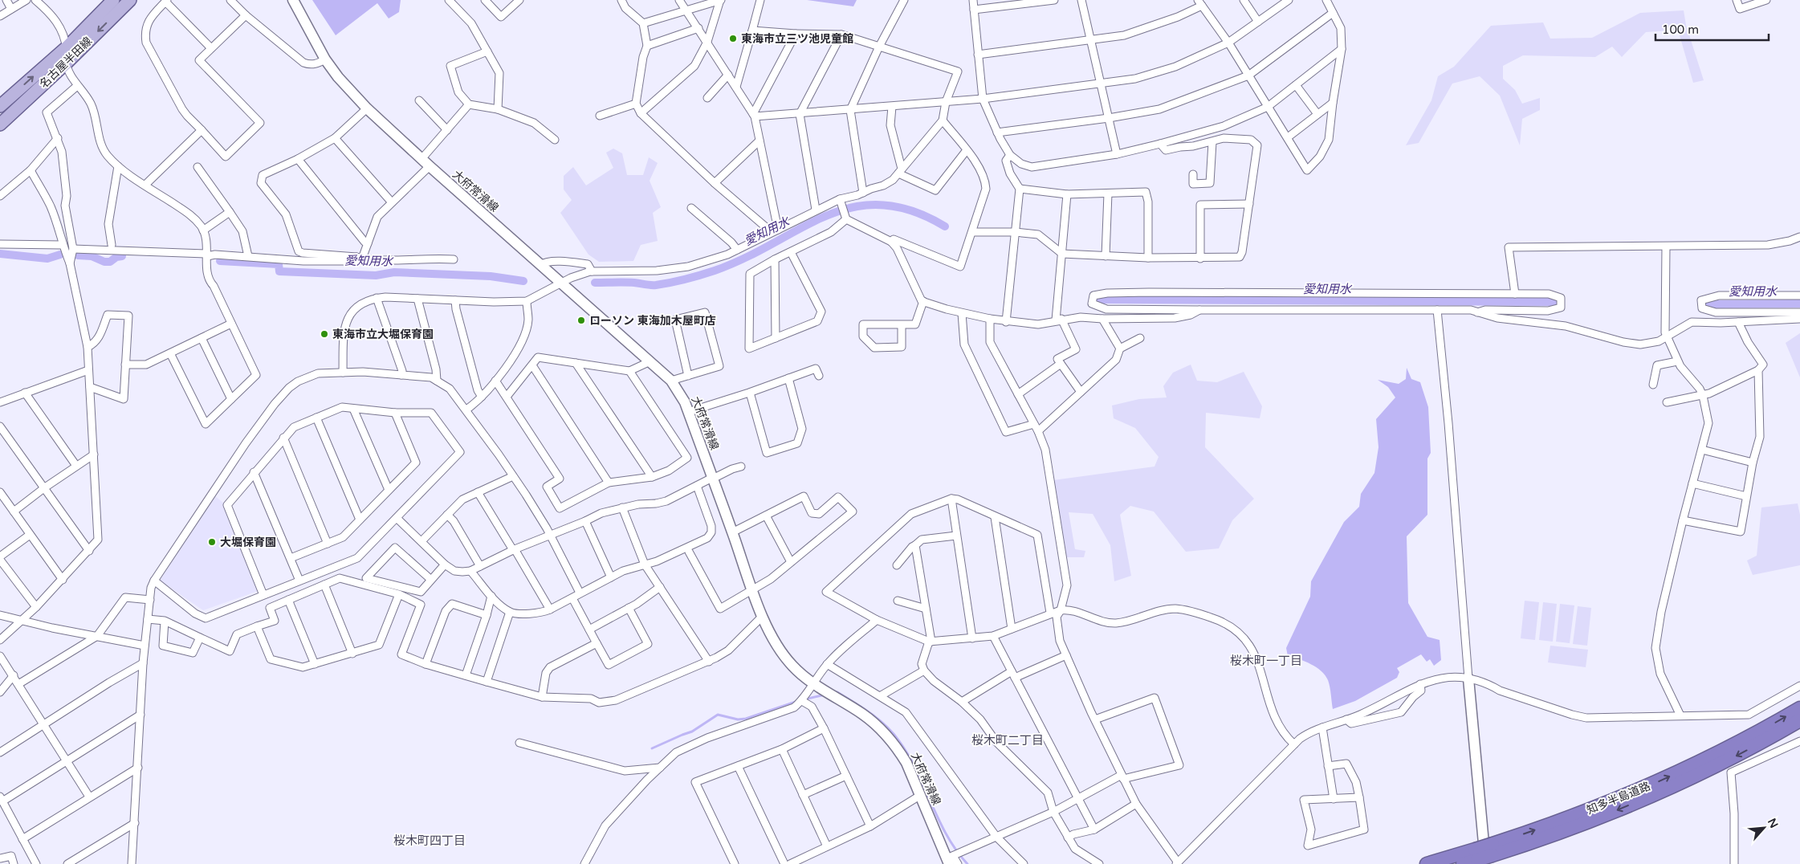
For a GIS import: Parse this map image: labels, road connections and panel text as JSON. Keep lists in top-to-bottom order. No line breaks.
{"streets":{"highway":["知多半島道路"],"main road":["名古屋半田線","大府常滑線"]},"districts":["桜木町一丁目","桜木町二丁目","桜木町四丁目"],"water":["愛知用水"],"places":["東海市立三ツ池児童館","ローソン 東海加木屋町店","東海市立大堀保育園","大堀保育園"],"scale_bar":"100 m","north":"top right"}
